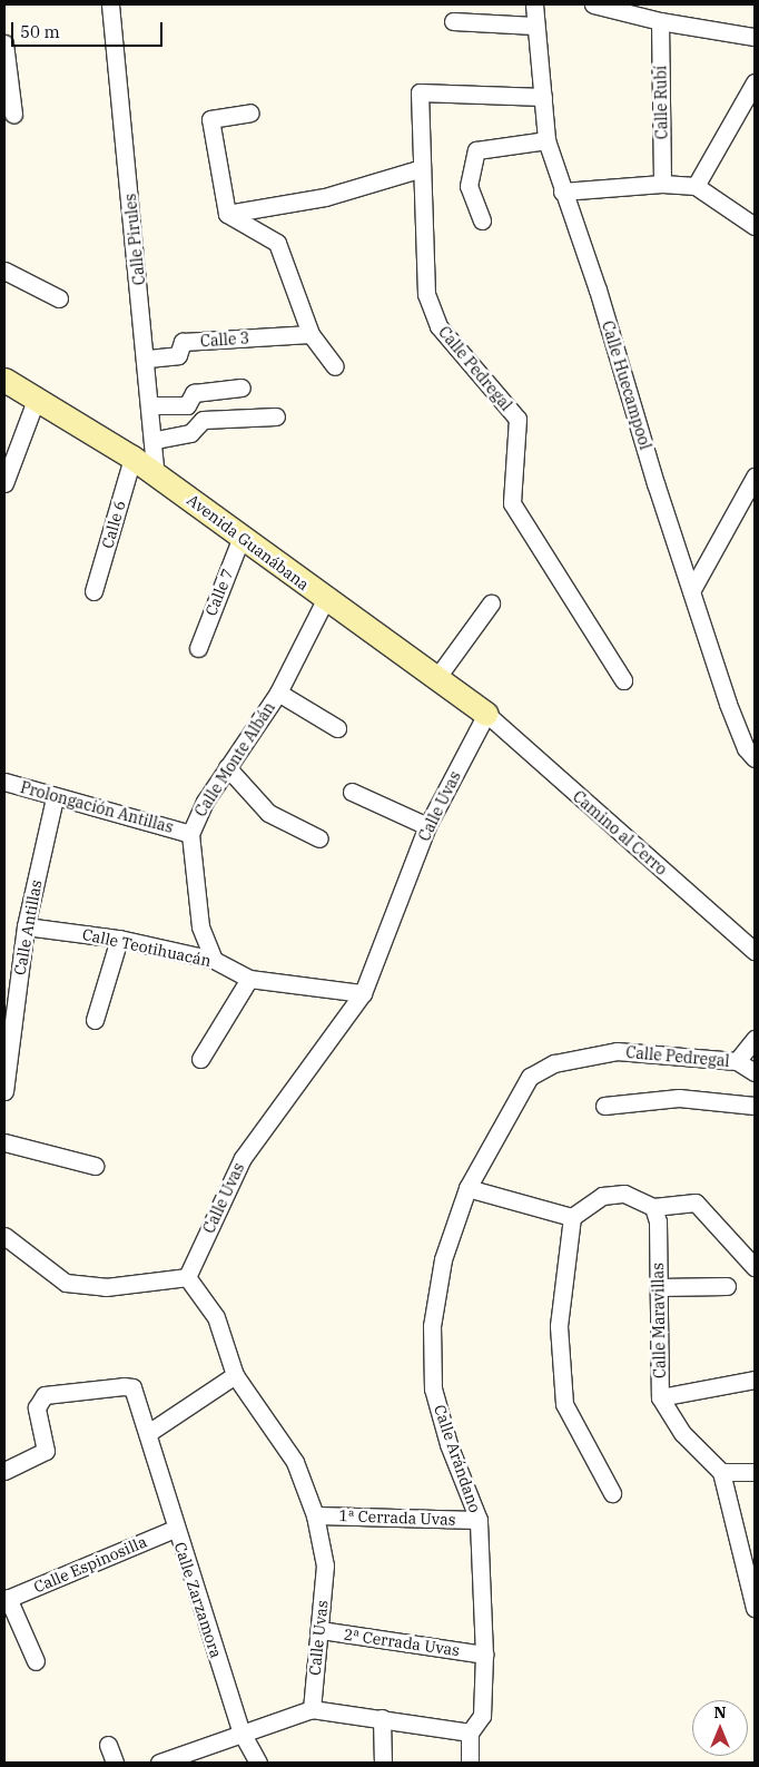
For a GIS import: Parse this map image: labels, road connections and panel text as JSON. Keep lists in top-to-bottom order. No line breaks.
{"streets":{"street":["Calle Rubí","Calle Pirules","Calle 3","Calle Pedregal","Calle Huecampool","Calle 6","Avenida Guanábana","Calle 7","Calle Monte Albán","Calle Uvas","Prolongación Antillas","Camino al Cerro","Calle Antillas","Calle Teotihuacán","Calle Maravillas","Calle Arándano","1ª Cerrada Uvas","Calle Espinosilla","Calle Zarzamora","2ª Cerrada Uvas"]},"crossings":[["Calle Pirules","Calle 3"],["Calle Pirules","Avenida Guanábana"],["Calle Pedregal","Calle Huecampool"],["Calle Pedregal","Calle Arándano"],["Calle 6","Avenida Guanábana"],["Avenida Guanábana","Calle 7"],["Avenida Guanábana","Calle Monte Albán"],["Avenida Guanábana","Calle Uvas"],["Avenida Guanábana","Camino al Cerro"],["Calle Monte Albán","Prolongación Antillas"],["Calle Monte Albán","Calle Teotihuacán"],["Calle Uvas","Camino al Cerro"],["Calle Uvas","Calle Teotihuacán"],["Calle Uvas","1ª Cerrada Uvas"],["Calle Uvas","2ª Cerrada Uvas"],["Prolongación Antillas","Calle Antillas"],["Calle Antillas","Calle Teotihuacán"],["Calle Arándano","1ª Cerrada Uvas"],["Calle Arándano","2ª Cerrada Uvas"],["Calle Espinosilla","Calle Zarzamora"]],"scale_bar":"50 m","north":"top"}
